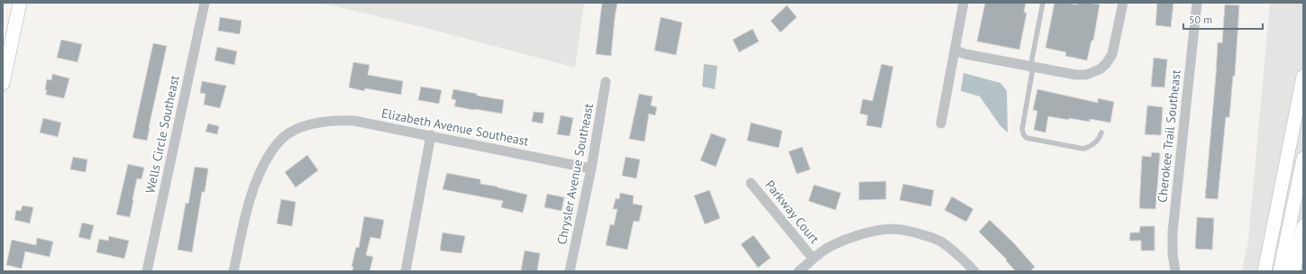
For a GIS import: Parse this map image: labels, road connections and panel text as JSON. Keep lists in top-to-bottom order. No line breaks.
{"streets":{"street":["Elizabeth Avenue Southeast","Wells Circle Southeast","Cherokee Trail Southeast","Chrysler Avenue Southeast","Parkway Court"]},"crossings":[["Elizabeth Avenue Southeast","Chrysler Avenue Southeast"]],"scale_bar":"50 m"}
